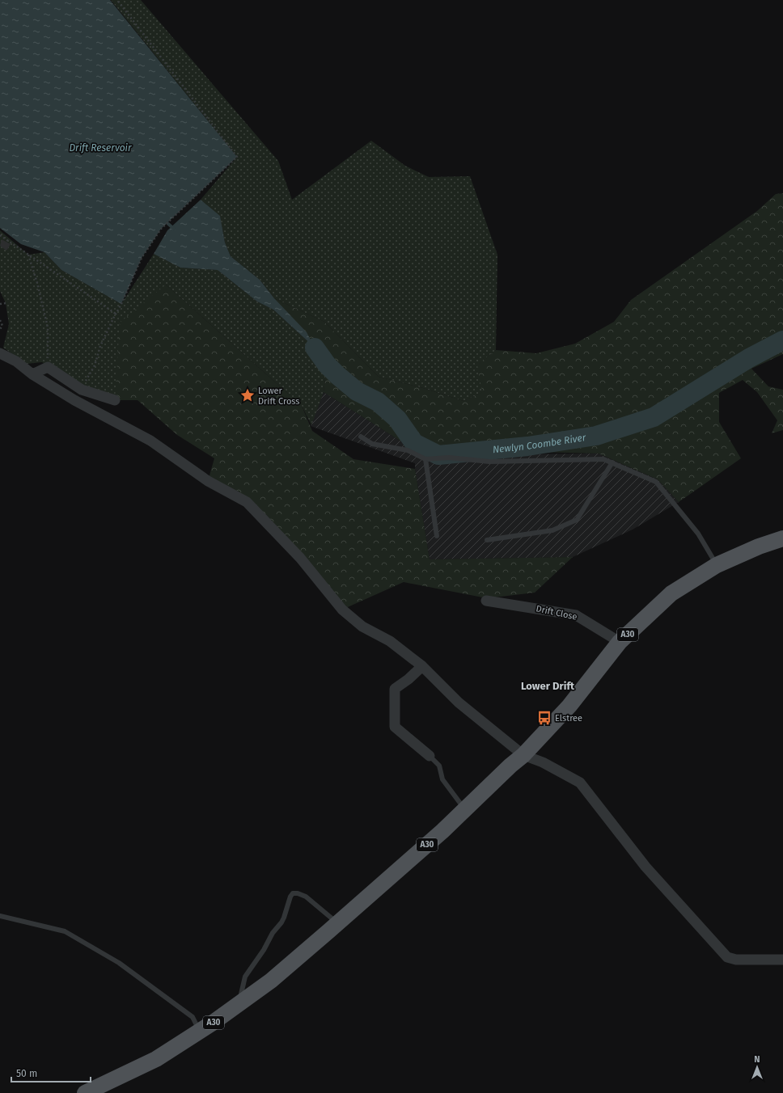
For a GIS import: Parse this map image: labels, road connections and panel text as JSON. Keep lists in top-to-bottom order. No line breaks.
{"streets":{"main road":["A30"],"street":["Drift Close"]},"crossings":[["Drift Close","A30"]],"districts":["Lower Drift"],"water":["Drift Reservoir","Newlyn Coombe River"],"places":{"place":["Lower Drift Cross"],"bus stop":["Elstree"]},"scale_bar":"50 m","north":"top"}
